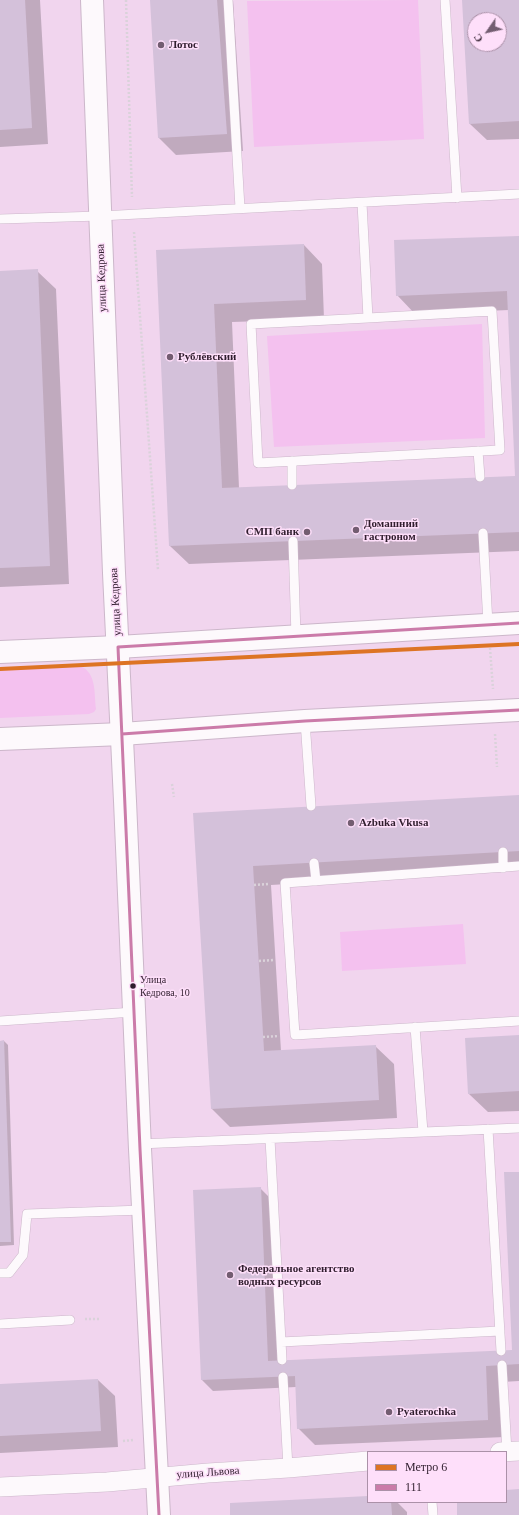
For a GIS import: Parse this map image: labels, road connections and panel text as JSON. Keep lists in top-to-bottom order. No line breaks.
{"streets":{"street":["улица Кедрова","улица Львова"]},"crossings":[["улица Кедрова","улица Львова"]],"places":["Лотос","Рублёвский","Домашний гастроном","СМП банк","Azbuka Vkusa","Улица Кедрова, 10","Федеральное агентство водных ресурсов","Pyaterochka"],"lines":["transit line 111","metro line 6"],"legend":["Метро 6","111"],"north":"bottom left"}
